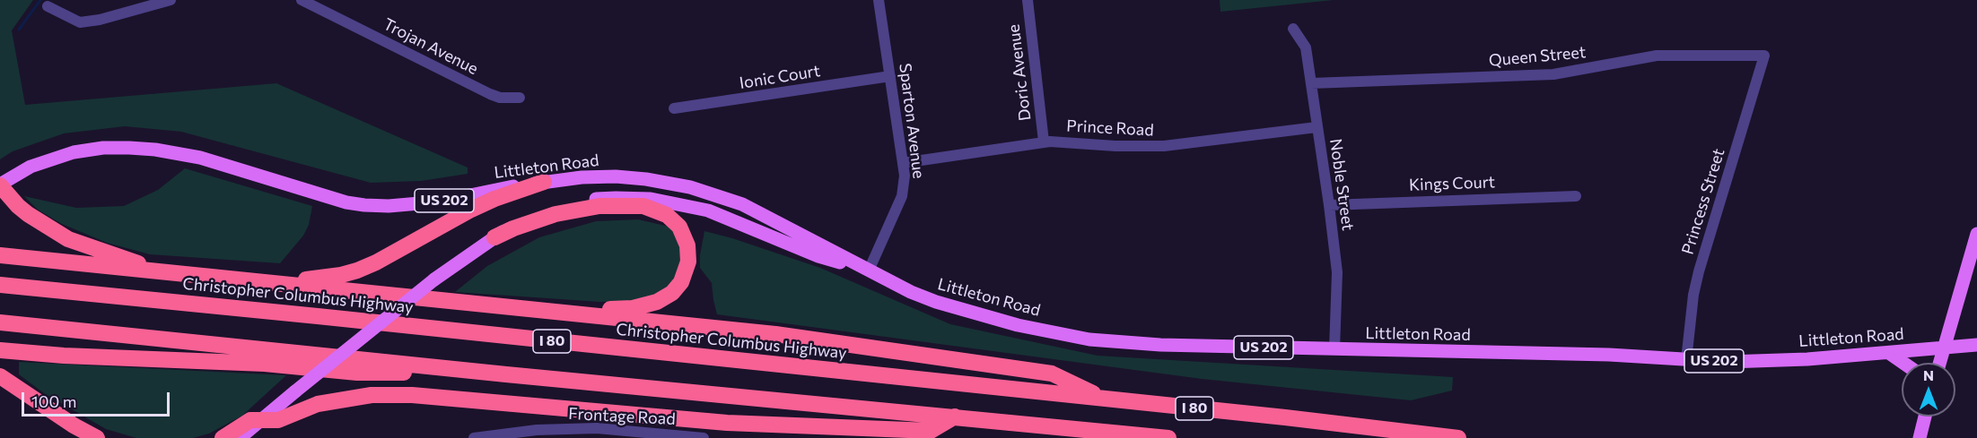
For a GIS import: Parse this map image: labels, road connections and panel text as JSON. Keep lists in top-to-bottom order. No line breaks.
{"streets":{"highway":["Christopher Columbus Highway","I 80"],"main road":["Littleton Road","US 202"],"street":["Trojan Avenue","Queen Street","Doric Avenue","Ionic Court","Sparton Avenue","Prince Road","Kings Court","Noble Street","Princess Street","Frontage Road"]},"crossings":[["Queen Street","Noble Street"],["Queen Street","Princess Street"],["Doric Avenue","Prince Road"],["Ionic Court","Sparton Avenue"],["Sparton Avenue","Prince Road"],["Sparton Avenue","Littleton Road"],["Prince Road","Noble Street"],["Littleton Road","Noble Street"],["Littleton Road","Princess Street"],["Kings Court","Noble Street"]],"scale_bar":"100 m","north":"top"}
